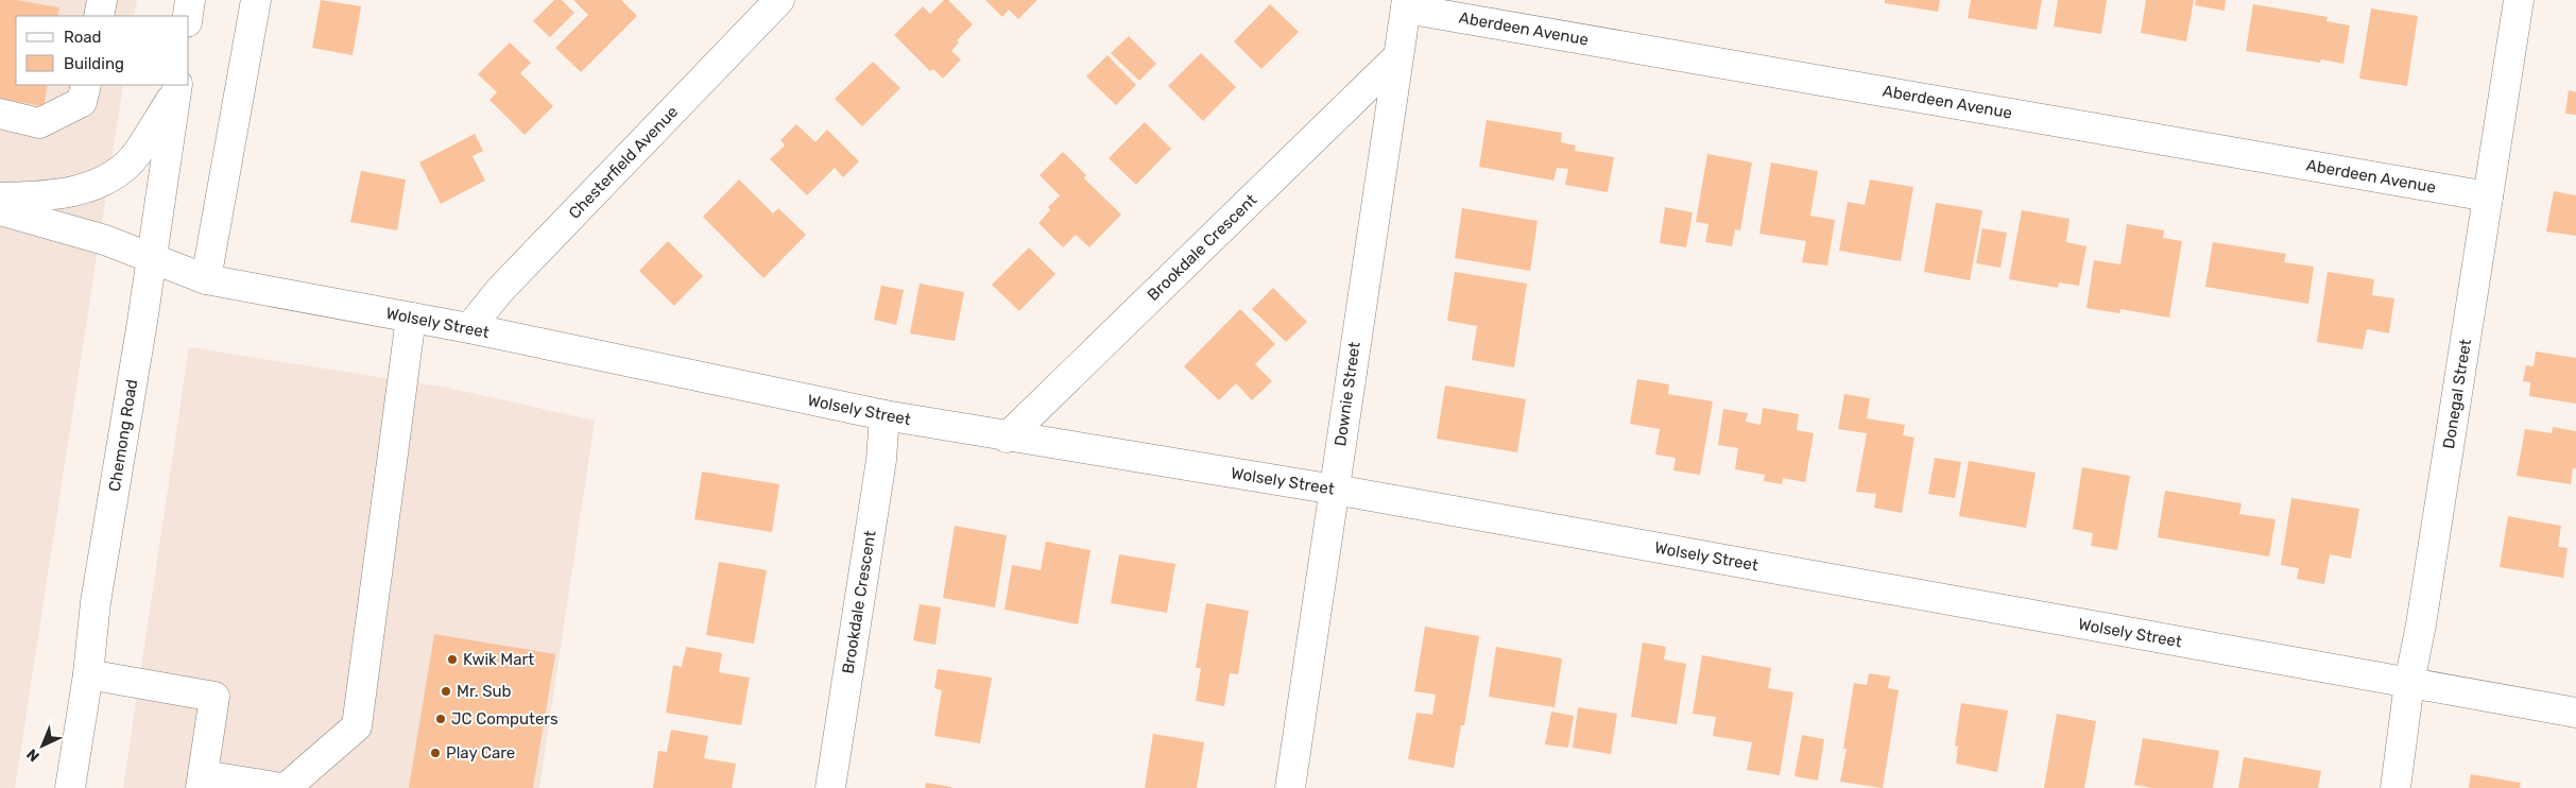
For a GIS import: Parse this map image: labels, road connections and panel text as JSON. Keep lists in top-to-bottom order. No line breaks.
{"streets":{"street":["Aberdeen Avenue","Chesterfield Avenue","Brookdale Crescent","Wolsely Street","Downie Street","Donegal Street","Chemong Road"]},"crossings":[["Aberdeen Avenue","Downie Street"],["Aberdeen Avenue","Donegal Street"],["Chesterfield Avenue","Wolsely Street"],["Brookdale Crescent","Wolsely Street"],["Brookdale Crescent","Downie Street"],["Wolsely Street","Downie Street"],["Wolsely Street","Donegal Street"],["Wolsely Street","Chemong Road"]],"places":["Kwik Mart","Mr. Sub","JC Computers","Play Care"],"legend":["Road","Building"],"north":"bottom left"}
